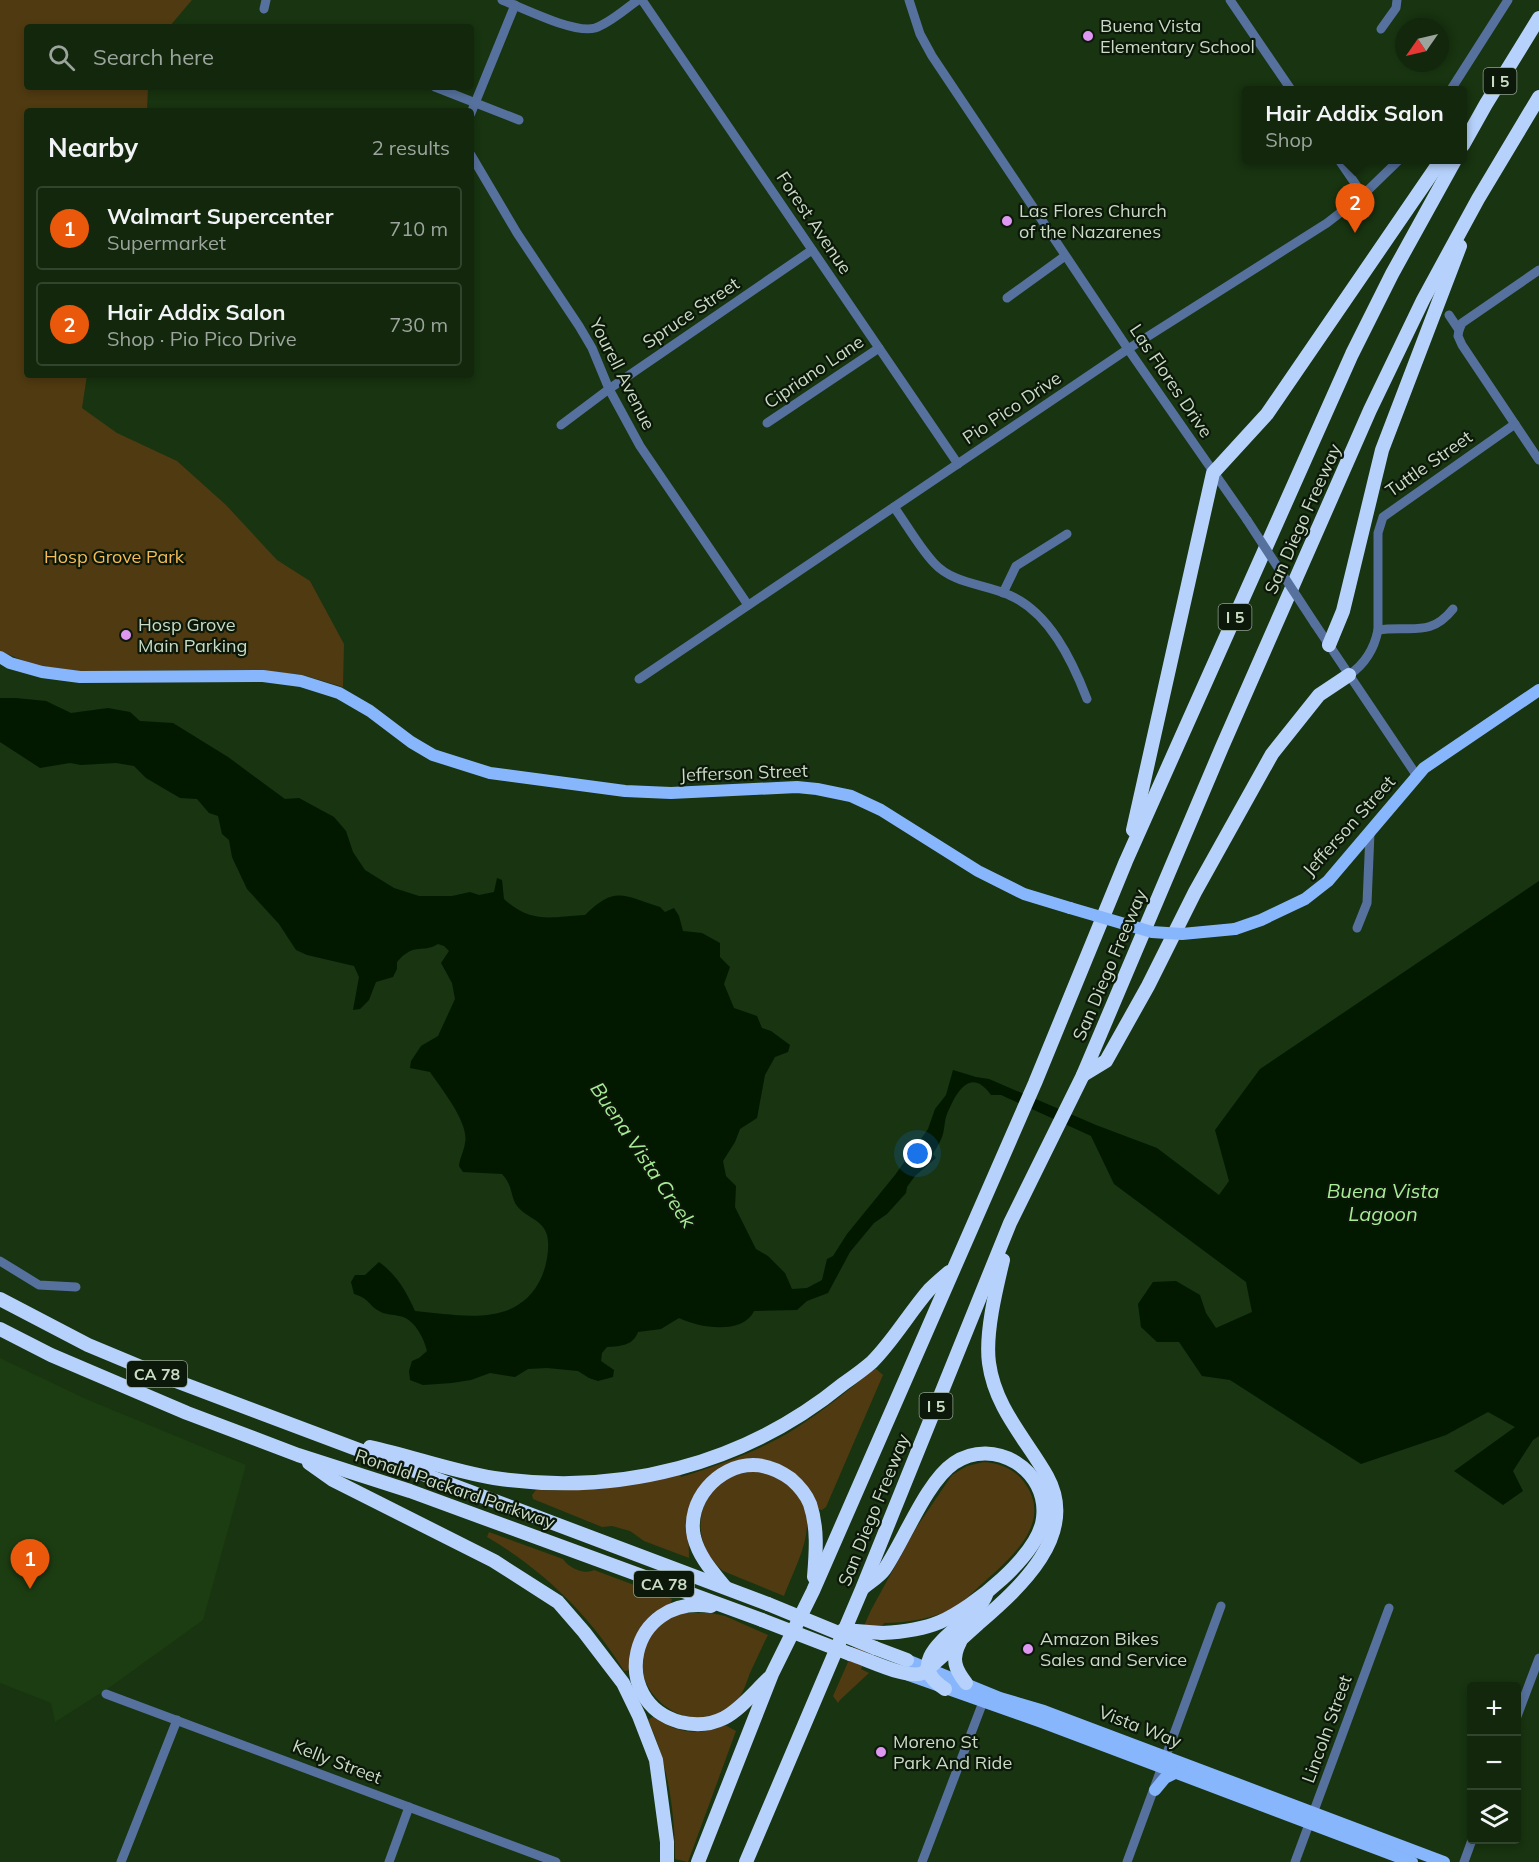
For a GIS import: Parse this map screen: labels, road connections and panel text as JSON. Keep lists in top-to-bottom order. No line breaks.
{"streets":{"highway":["I 5","San Diego Freeway","CA 78","Ronald Packard Parkway","Vista Way"],"main road":["Jefferson Street"],"street":["Forest Avenue","Spruce Street","Cipriano Lane","Yourell Avenue","Las Flores Drive","Pio Pico Drive","Tuttle Street","Lincoln Street","Kelly Street"]},"crossings":[["Forest Avenue","Spruce Street"],["Forest Avenue","Cipriano Lane"],["Forest Avenue","Pio Pico Drive"],["Spruce Street","Yourell Avenue"],["Yourell Avenue","Pio Pico Drive"],["Las Flores Drive","Pio Pico Drive"],["Las Flores Drive","Tuttle Street"],["Las Flores Drive","Jefferson Street"],["Ronald Packard Parkway","Vista Way"],["Vista Way","Lincoln Street"]],"water":["Buena Vista Creek","Buena Vista Lagoon"],"parks":["Hosp Grove Park"],"places":["Buena Vista Elementary School","Las Flores Church of the Nazarenes","Hosp Grove Main Parking","Amazon Bikes Sales and Service","Moreno St Park And Ride"],"north":"bottom left","page":{"search":"Search here","popup":["Hair Addix Salon","Shop"],"heading":["Nearby","2 results"],"pins":["2","1"],"list":[{"mark":"1","name":"Walmart Supercenter","note":"Supermarket","value":"710 m"},{"mark":"2","name":"Hair Addix Salon","note":"Shop · Pio Pico Drive","value":"730 m"}],"map_buttons":["+","−"]}}
